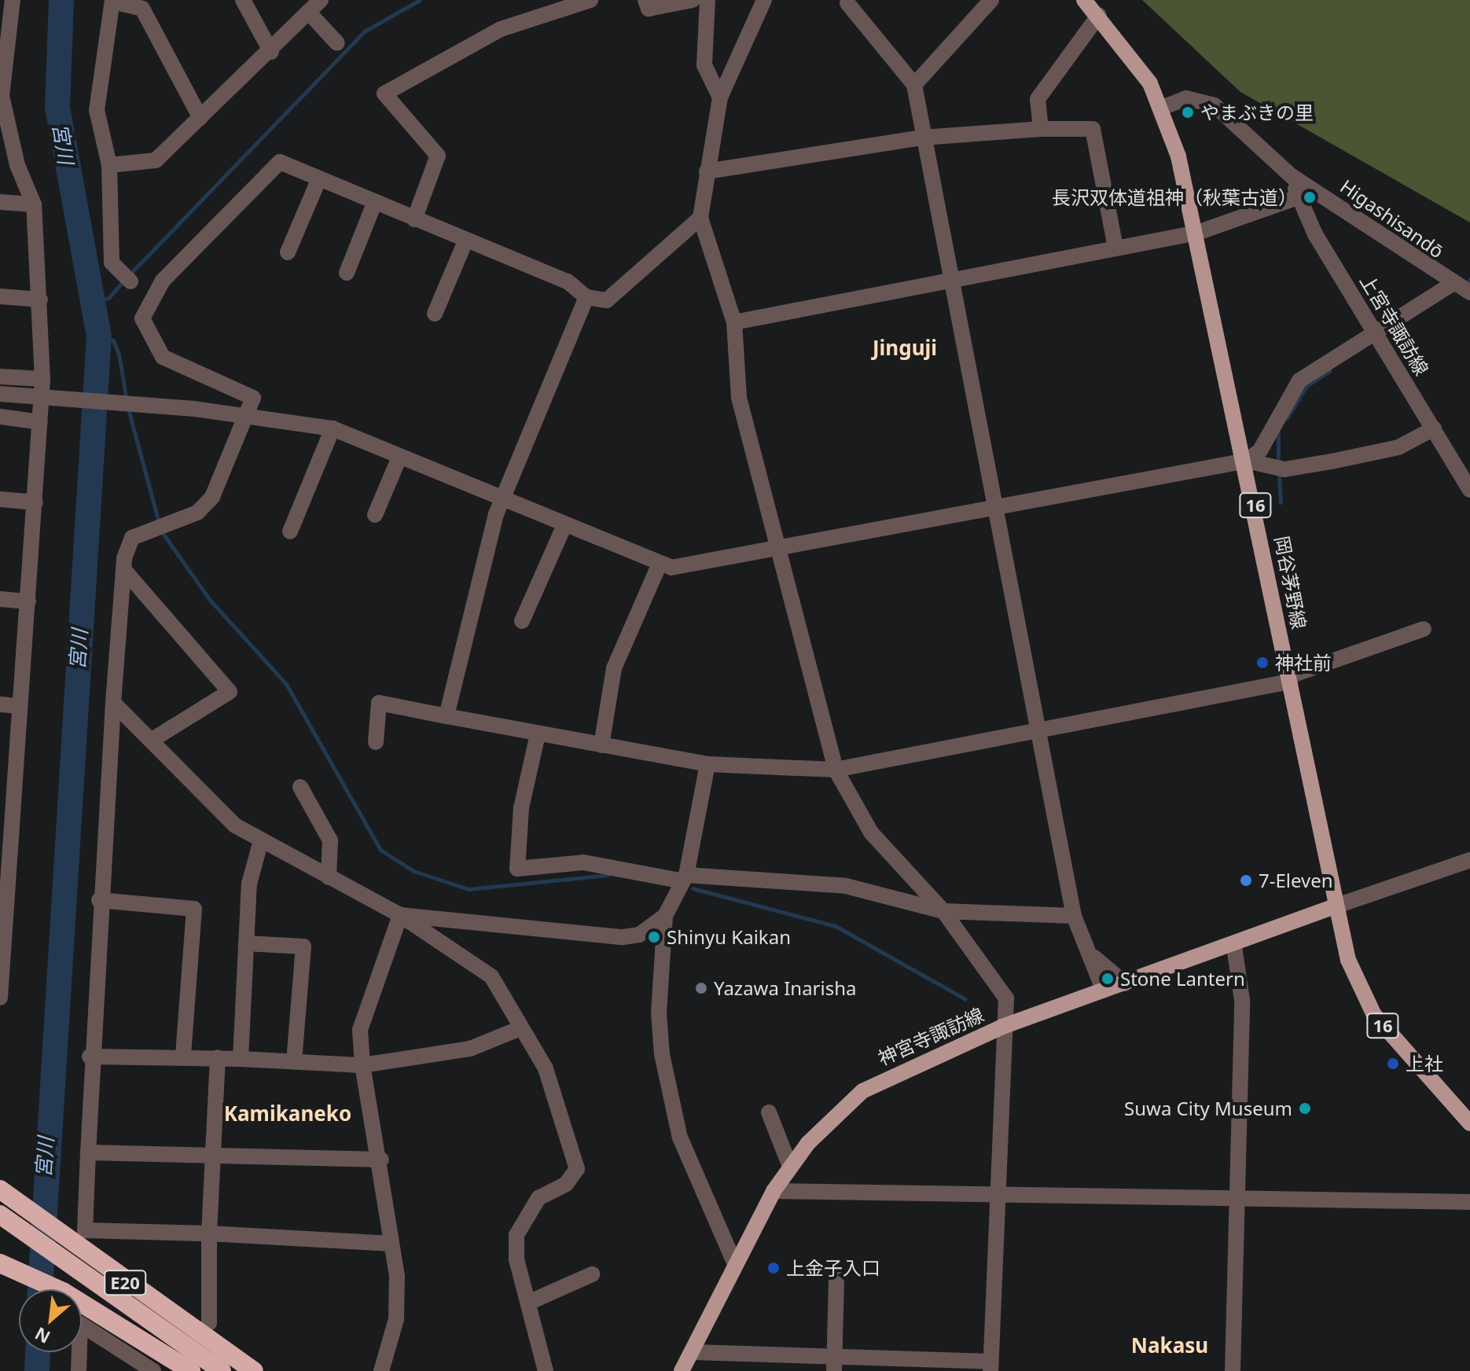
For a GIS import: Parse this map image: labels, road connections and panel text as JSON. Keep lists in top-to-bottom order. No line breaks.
{"streets":{"highway":["E20"],"main road":["16","岡谷茅野線","神宮寺諏訪線"],"street":["Higashisandō","上宮寺諏訪線"]},"crossings":[["Higashisandō","上宮寺諏訪線"],["Higashisandō","岡谷茅野線"],["岡谷茅野線","神宮寺諏訪線"]],"districts":["Jinguji","Kamikaneko","Nakasu"],"water":["宮川"],"places":["やまぶきの里","長沢双体道祖神（秋葉古道）","神社前","7-Eleven","Shinyu Kaikan","Stone Lantern","Yazawa Inarisha","上社","Suwa City Museum","上金子入口"],"north":"bottom left"}
